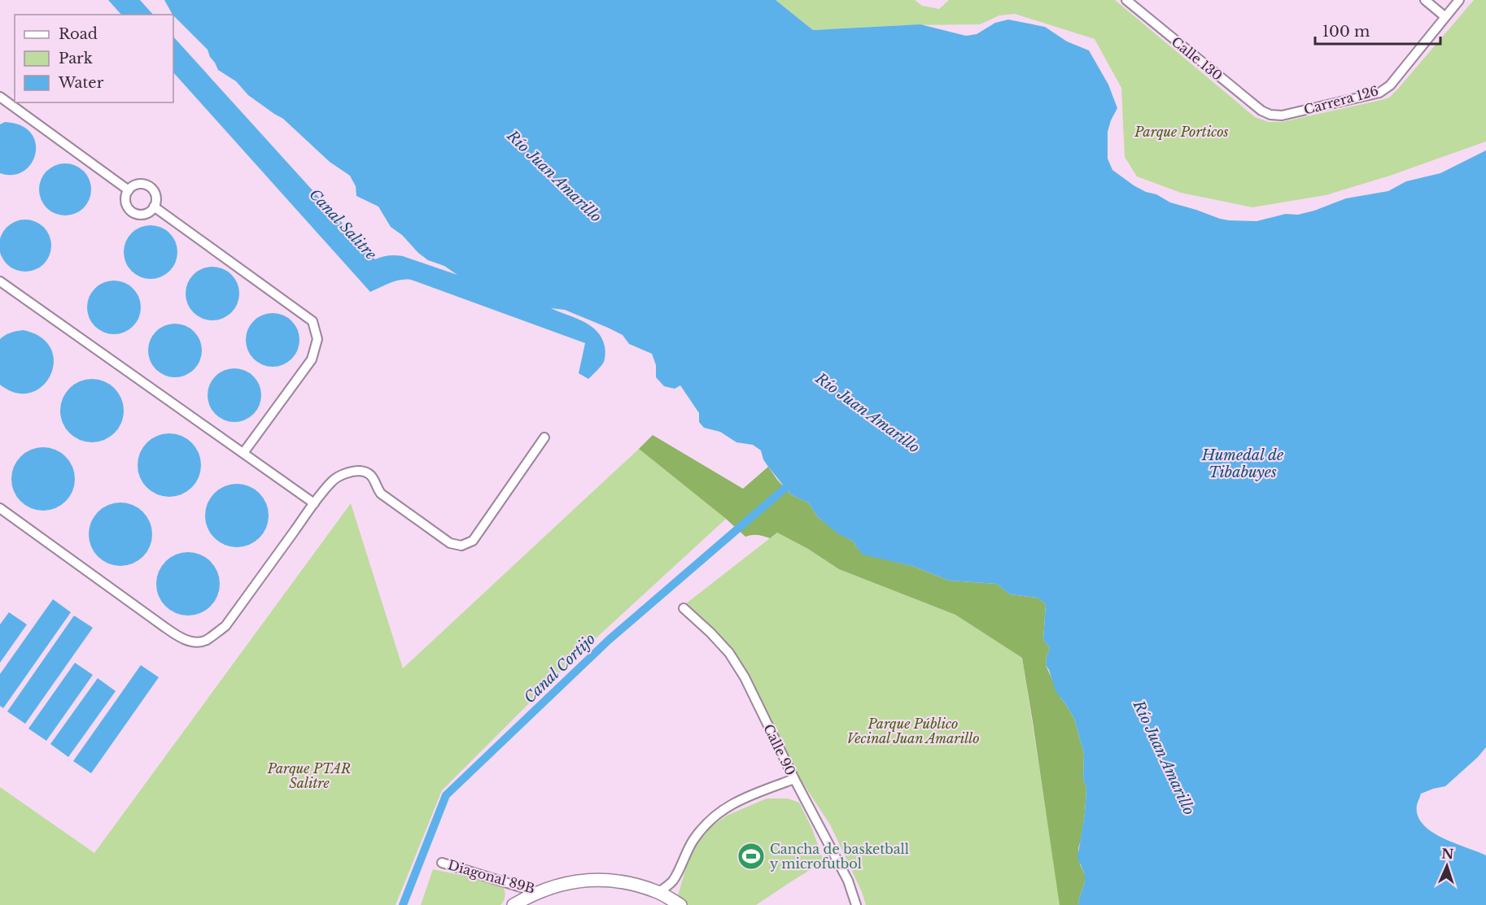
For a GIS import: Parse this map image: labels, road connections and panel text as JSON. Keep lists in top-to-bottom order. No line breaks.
{"streets":{"street":["Calle 130","Carrera 126","Calle 90","Diagonal 89B"]},"crossings":[["Calle 130","Carrera 126"]],"water":["Río Juan Amarillo","Canal Salitre","Humedal de Tibabuyes","Canal Cortijo"],"parks":["Parque Porticos","Parque Público Vecinal Juan Amarillo","Parque PTAR Salitre"],"places":{"sports":["Cancha de basketball y microfutbol"]},"legend":["Road","Park","Water"],"scale_bar":"100 m","north":"top"}
